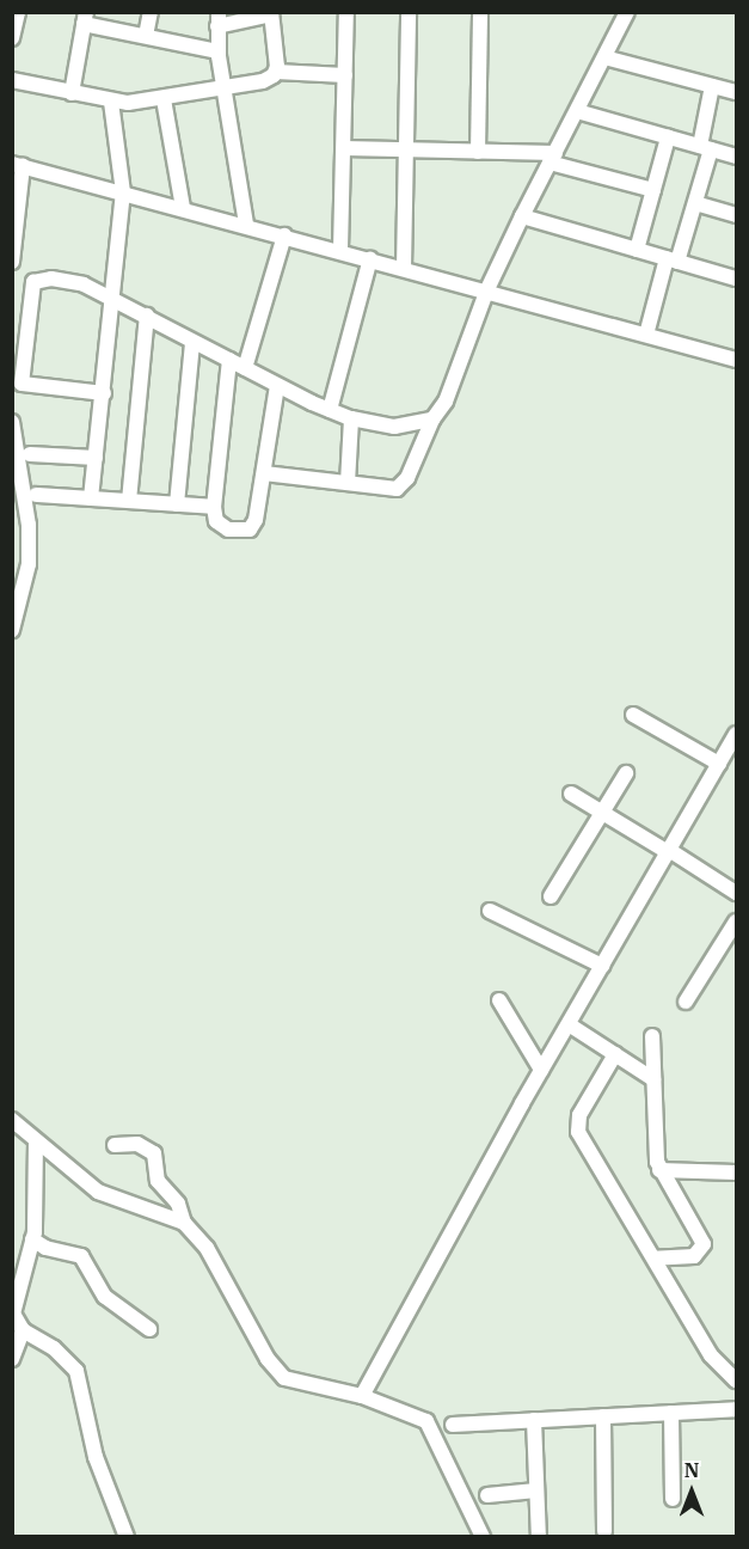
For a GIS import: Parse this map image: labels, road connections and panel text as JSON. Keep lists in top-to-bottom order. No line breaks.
{"north":"top"}
